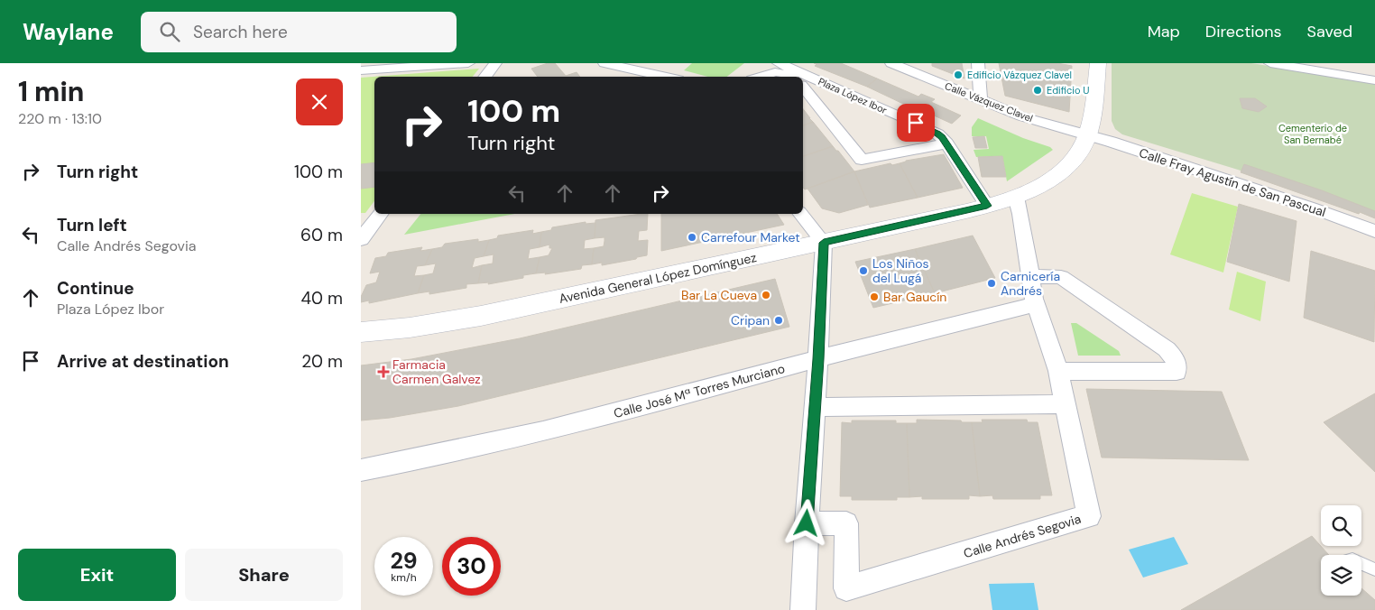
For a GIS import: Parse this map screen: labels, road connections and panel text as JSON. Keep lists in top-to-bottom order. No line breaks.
{"streets":{"main road":["Avenida General López Domínguez"],"street":["Plaza López Ibor","Calle Vázquez Clavel","Calle Fray Agustín de San Pascual","Calle José Mª Torres Murciano","Calle Andrés Segovia"]},"crossings":[["Calle Vázquez Clavel","Calle Fray Agustín de San Pascual"],["Calle Vázquez Clavel","Avenida General López Domínguez"],["Calle Fray Agustín de San Pascual","Avenida General López Domínguez"],["Avenida General López Domínguez","Calle Andrés Segovia"],["Calle José Mª Torres Murciano","Calle Andrés Segovia"]],"parks":["Cementerio de San Bernabé"],"places":{"other":["Edificio Vázquez Clavel","Edificio U","Carrefour Market","Los Niños del Lugá","Carnicería Andrés","Bar La Cueva","Bar Gaucín","Cripan"],"health":["Farmacia Carmen Galvez"]},"page":{"header":"Waylane","search":"Search here","nav":["Map","Directions","Saved"],"heading":["1 min","220 m · 13:10"],"turn":["100 m","Turn right"],"list":[{"name":"Turn right","value":"100 m"},{"name":"Turn left","note":"Calle Andrés Segovia","value":"60 m"},{"name":"Continue","note":"Plaza López Ibor","value":"40 m"},{"name":"Arrive at destination","value":"20 m"}],"speed":"29 km/h","limit":"30","buttons":["Exit","Share"]}}
